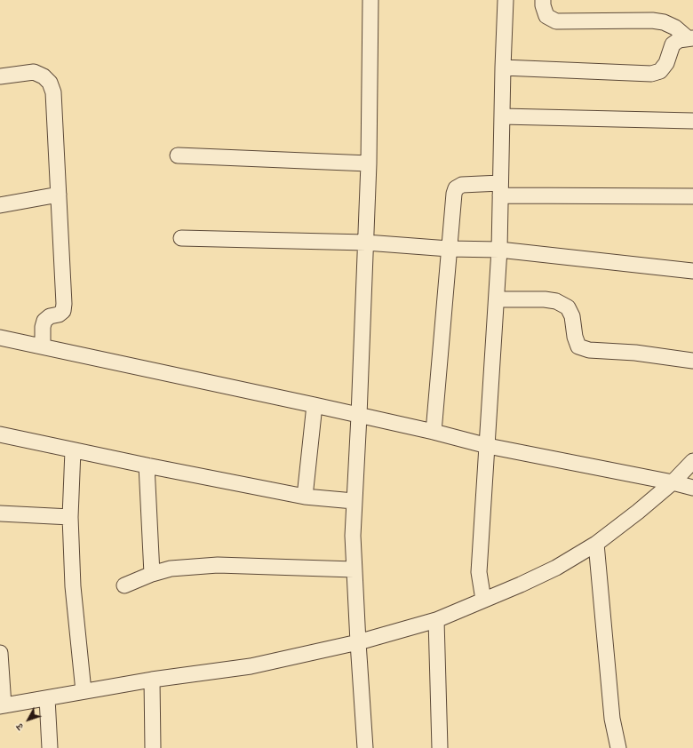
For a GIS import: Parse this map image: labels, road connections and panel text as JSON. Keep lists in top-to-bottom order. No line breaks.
{"north":"bottom left"}
